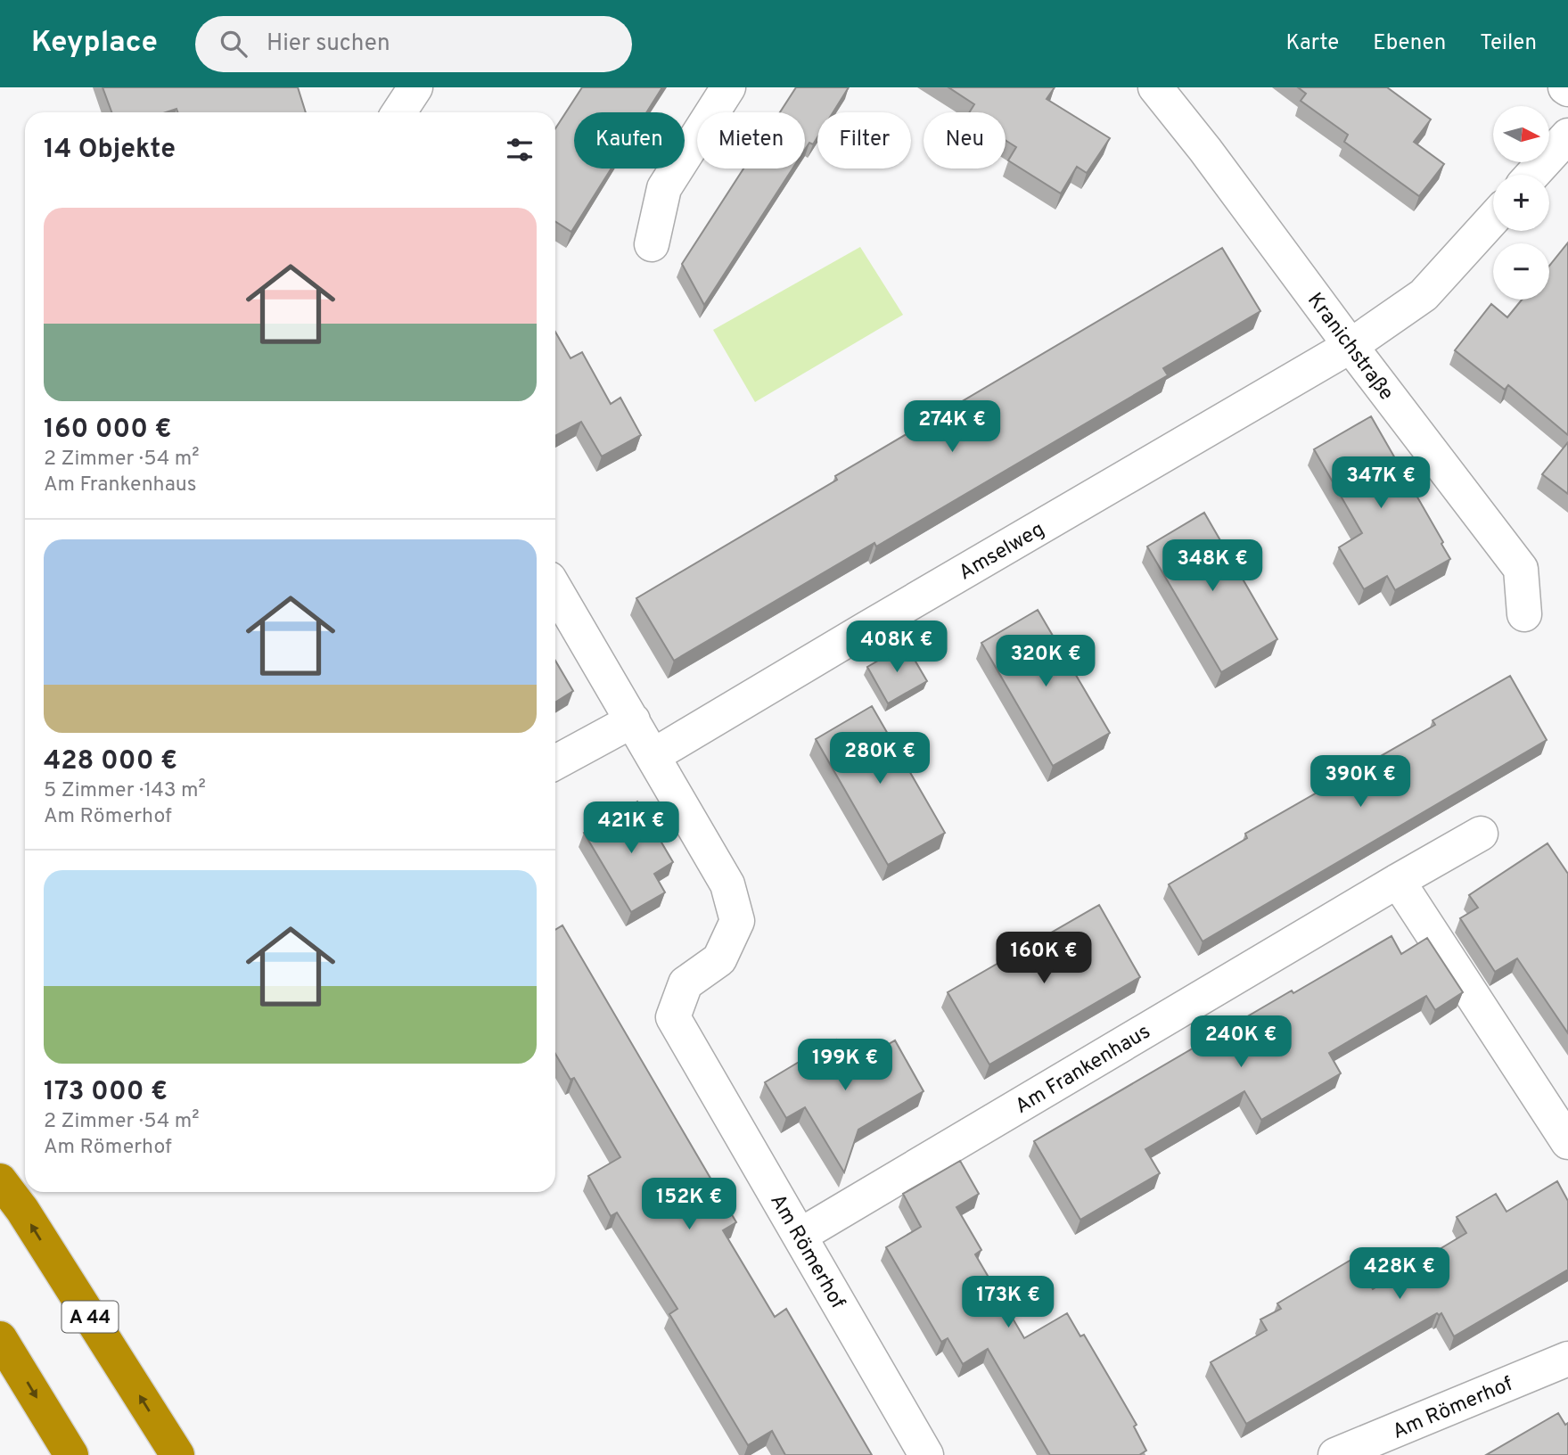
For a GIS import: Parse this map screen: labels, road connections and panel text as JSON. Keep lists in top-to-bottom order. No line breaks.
{"streets":{"highway":["A 44"],"street":["Kranichstraße","Amselweg","Am Frankenhaus","Am Römerhof"]},"crossings":[["Kranichstraße","Amselweg"],["Amselweg","Am Römerhof"],["Am Frankenhaus","Am Römerhof"]],"north":"right","page":{"header":"Keyplace","search":"Hier suchen","nav":["Karte","Ebenen","Teilen"],"map_buttons":["+","−"],"chip":["Kaufen","Mieten","Filter","Neu"],"heading":"14 Objekte","list":[{"name":"160 000 €","note":"2 Zimmer · 54 m² · Am Frankenhaus"},{"name":"428 000 €","note":"5 Zimmer · 143 m² · Am Römerhof"},{"name":"173 000 €","note":"2 Zimmer · 54 m² · Am Römerhof"}],"price":["274K €","347K €","348K €","408K €","320K €","280K €","390K €","421K €","160K €","240K €","199K €","152K €","428K €","173K €"]}}
